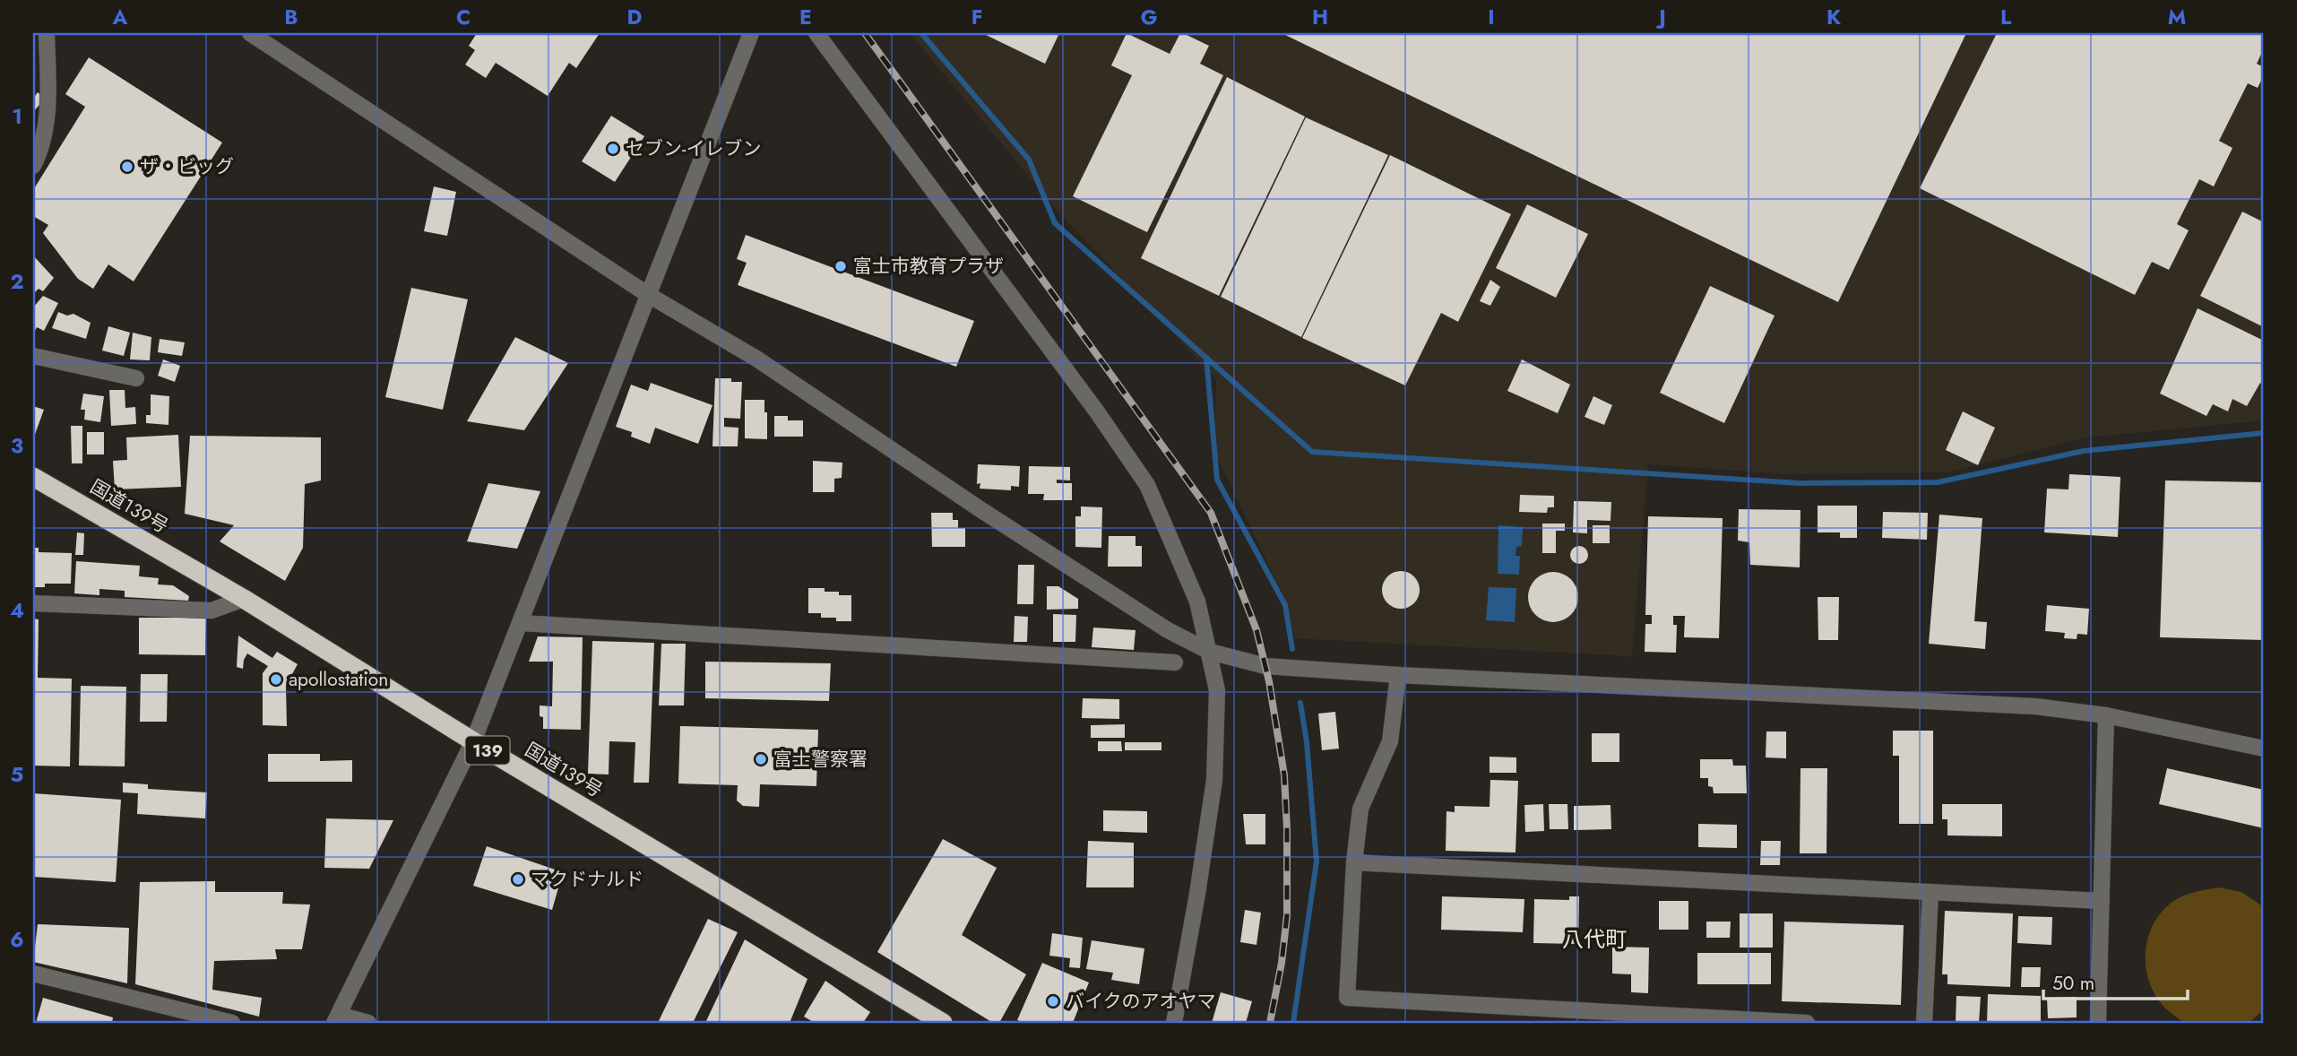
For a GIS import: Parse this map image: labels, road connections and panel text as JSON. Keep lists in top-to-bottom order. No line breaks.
{"streets":{"highway":["国道139号","139"]},"districts":["八代町"],"places":["セブン-イレブン","ザ・ビッグ","富士市教育プラザ","apollostation","富士警察署","マクドナルド","バイクのアオヤマ"],"scale_bar":"50 m","grid":{"columns":["A","B","C","D","E","F","G","H","I","J","K","L","M"],"rows":["1","2","3","4","5","6"]}}
